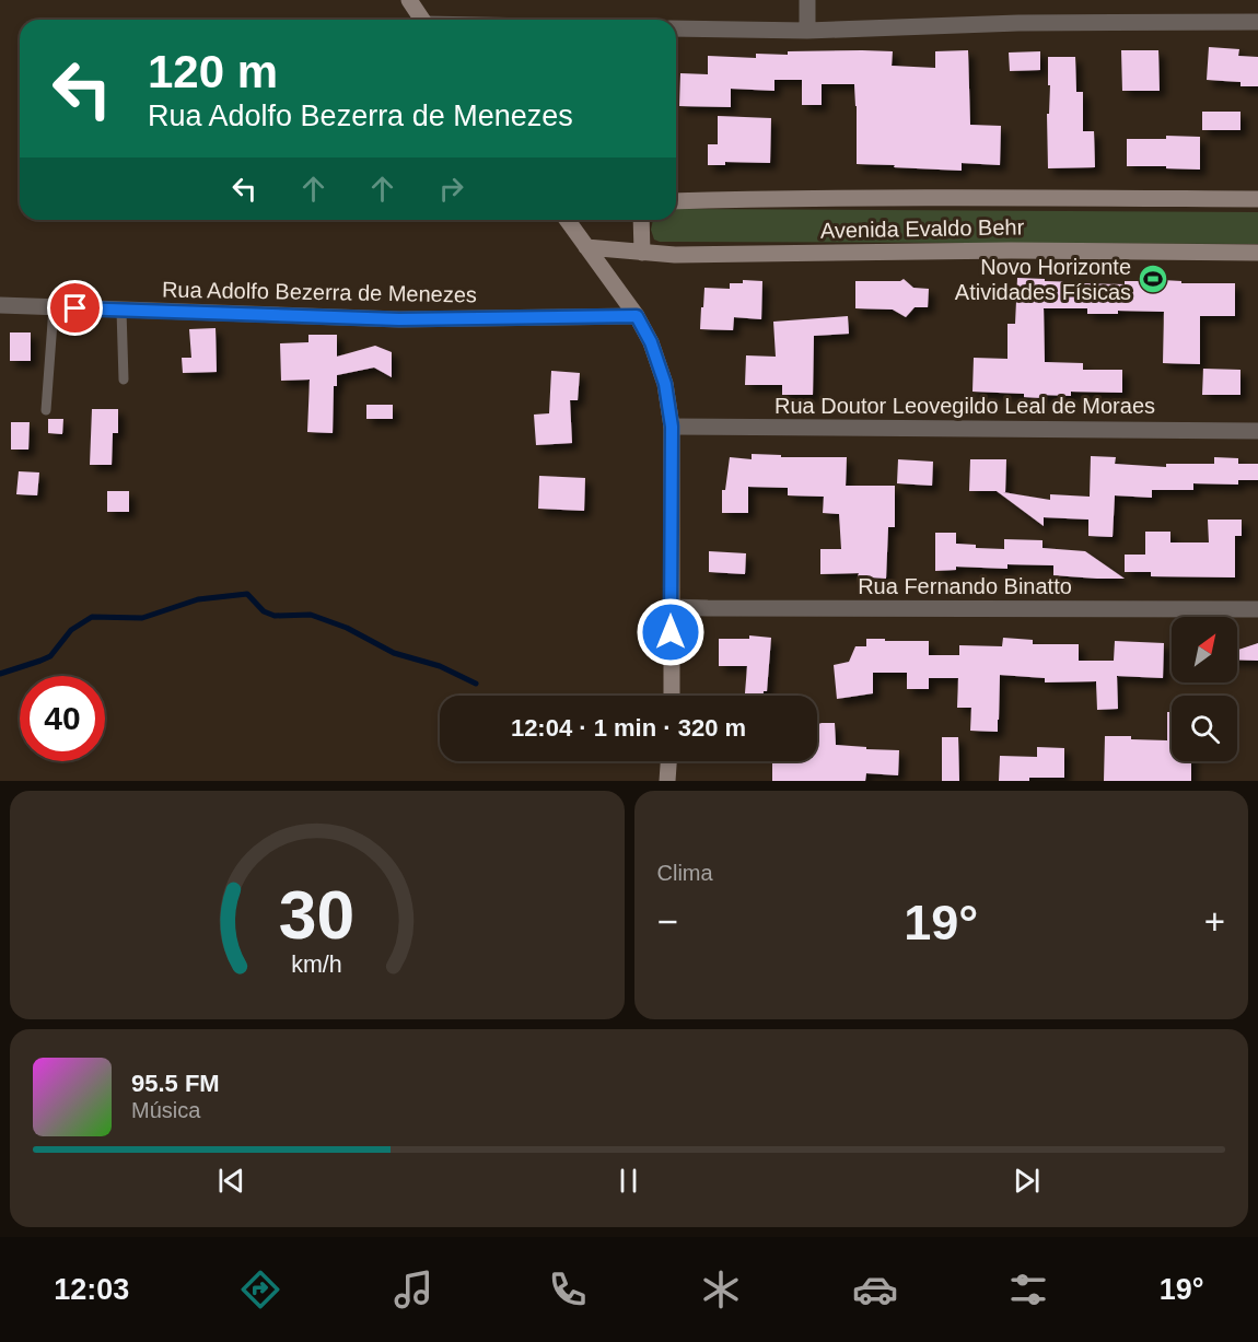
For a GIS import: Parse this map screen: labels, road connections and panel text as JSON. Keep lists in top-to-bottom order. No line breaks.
{"streets":{"street":["Avenida Evaldo Behr","Rua Adolfo Bezerra de Menezes","Rua Doutor Leovegildo Leal de Moraes","Rua Fernando Binatto"]},"places":{"sports":["Novo Horizonte Atividades Físicas"]},"north":"top right","page":{"turn":["120 m","Rua Adolfo Bezerra de Menezes"],"limit":"40","trip":"12:04 · 1 min · 320 m","tile":"Clima","heat":["−","19°","+"],"song":["95.5 FM","Música"],"tabs":["12:03","19°"],"gauge":["30","km/h"]}}
